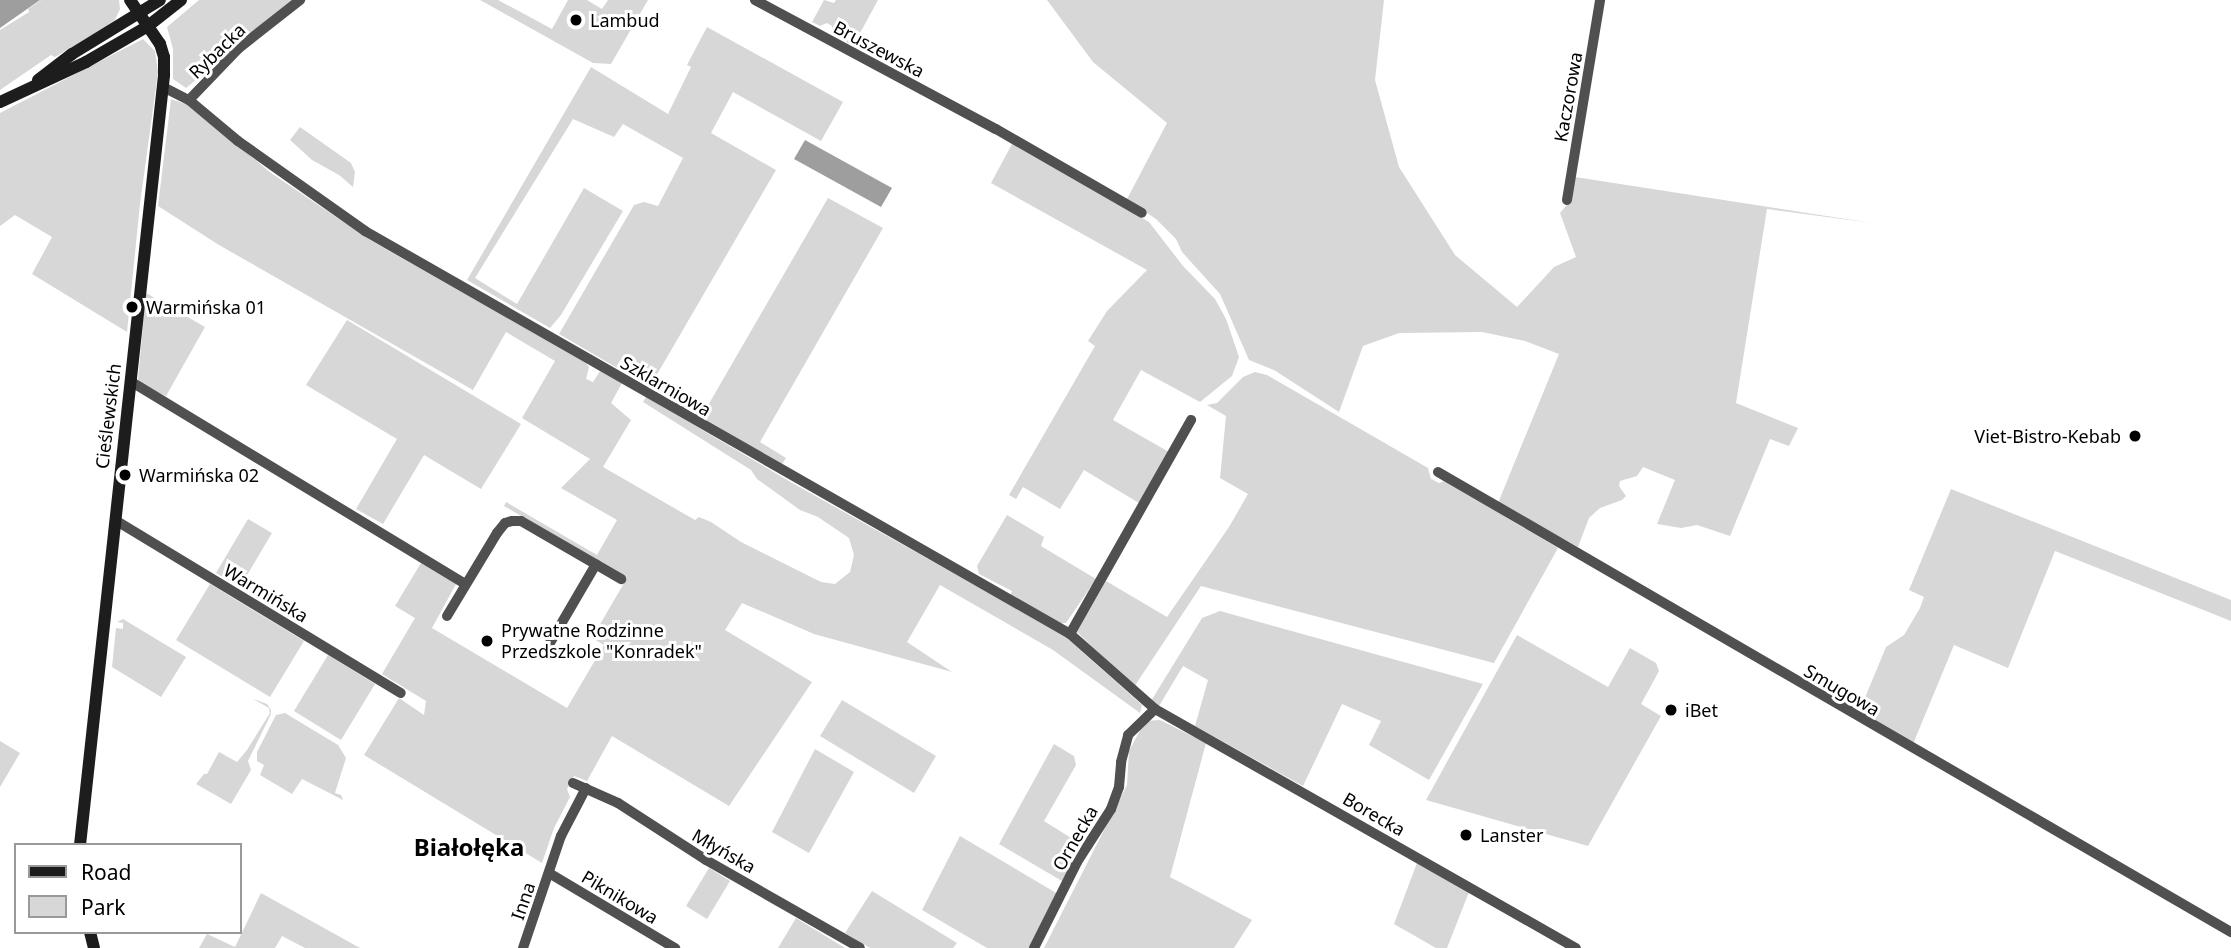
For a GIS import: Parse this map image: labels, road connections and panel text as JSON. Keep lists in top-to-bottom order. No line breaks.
{"streets":{"street":["Bruszewska","Rybacka","Kaczorowa","Szklarniowa","Cieślewskich","Warmińska","Smugowa","Borecka","Ornecka","Młyńska","Piknikowa","Inna"]},"crossings":[["Rybacka","Szklarniowa"],["Szklarniowa","Cieślewskich"],["Szklarniowa","Borecka"],["Szklarniowa","Ornecka"],["Cieślewskich","Warmińska"],["Borecka","Ornecka"],["Młyńska","Inna"],["Piknikowa","Inna"]],"districts":["Białołęka"],"places":["Lambud","Warmińska 01","Viet-Bistro-Kebab","Warmińska 02","Prywatne Rodzinne Przedszkole \"Konradek\"","iBet","Lanster"],"legend":["Road","Park"]}
